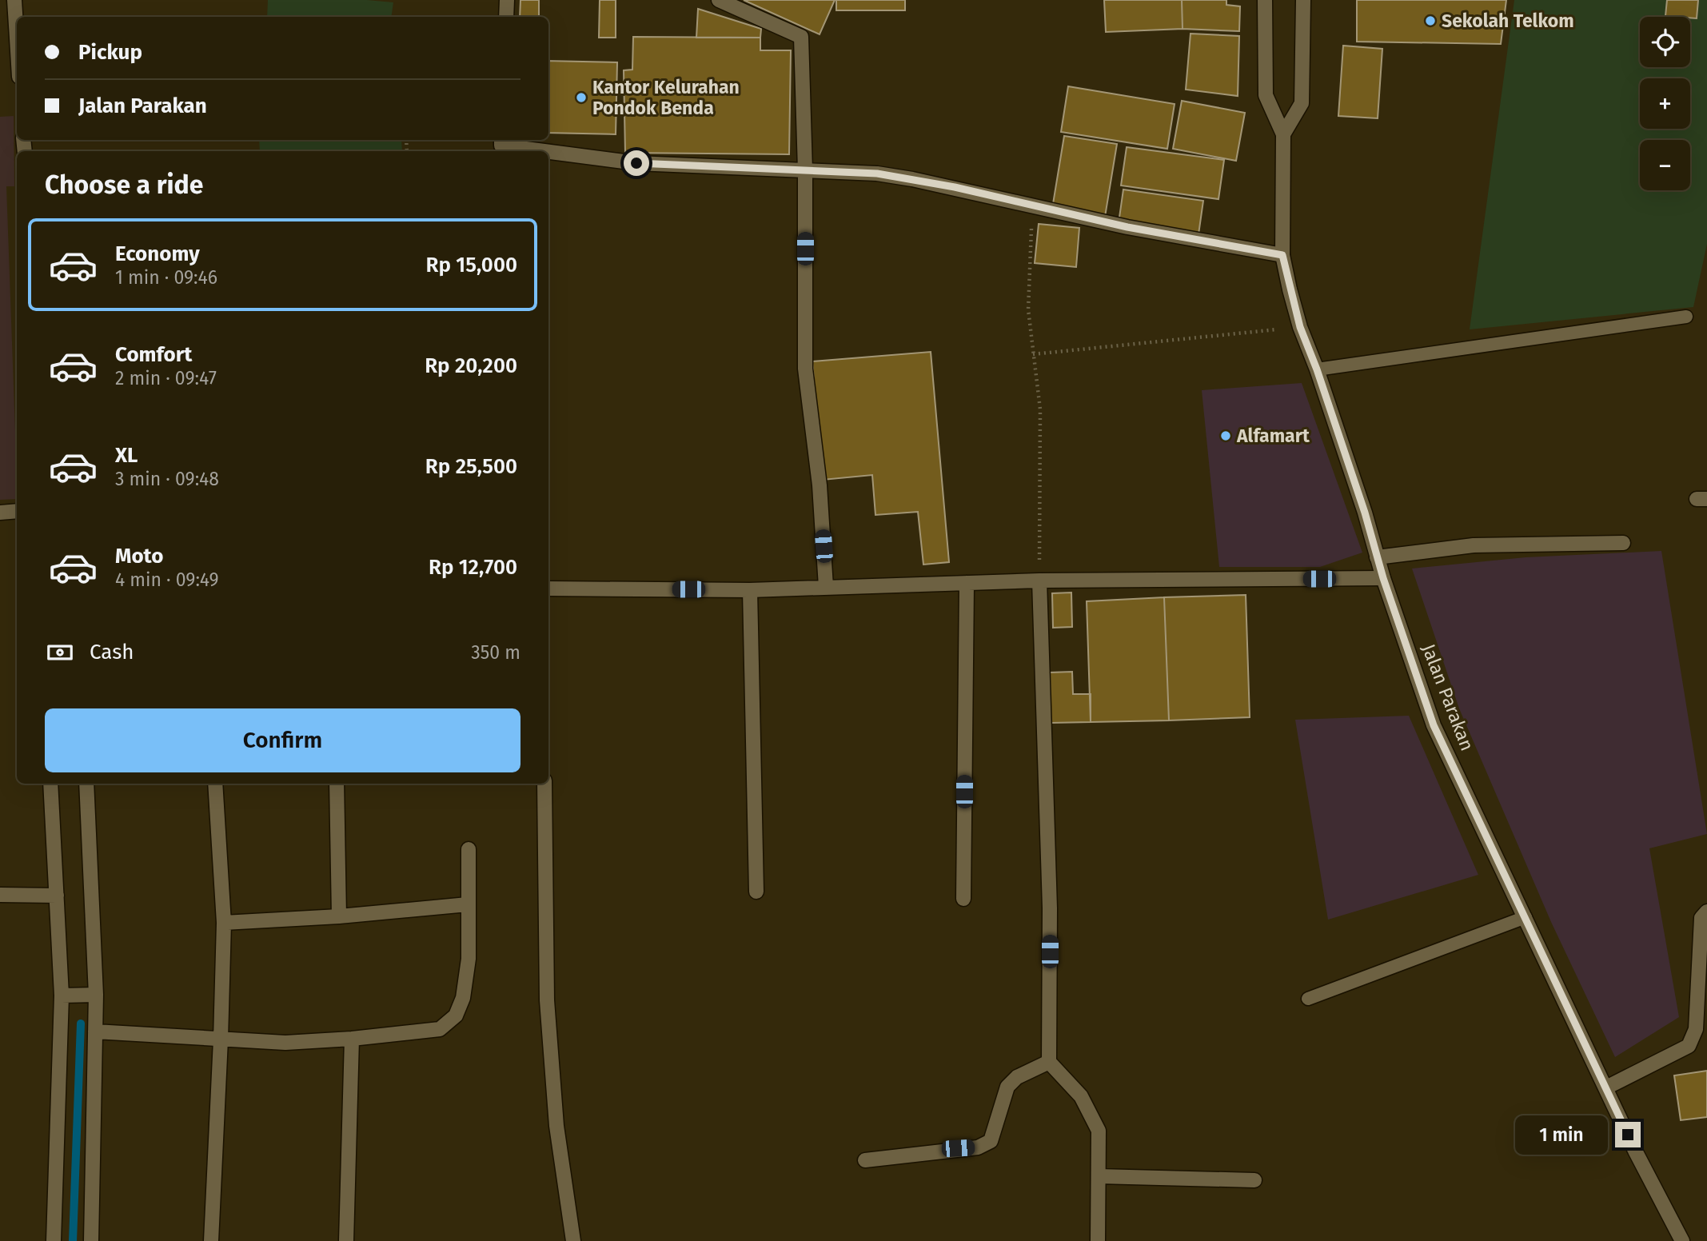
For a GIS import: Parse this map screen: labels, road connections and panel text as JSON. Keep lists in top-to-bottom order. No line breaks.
{"streets":{"street":["Jalan Parakan"]},"places":["Sekolah Telkom","Kantor Kelurahan Pondok Benda","Alfamart"],"page":{"map_buttons":["+","−"],"banner":["Pickup","Jalan Parakan"],"heading":"Choose a ride","list":[{"name":"Economy","note":"1 min · 09:46","value":"Rp 15,000"},{"name":"Comfort","note":"2 min · 09:47","value":"Rp 20,200"},{"name":"XL","note":"3 min · 09:48","value":"Rp 25,500"},{"name":"Moto","note":"4 min · 09:49","value":"Rp 12,700"}],"pay":["Cash","350 m"],"buttons":"Confirm","bubble":"1 min"}}
